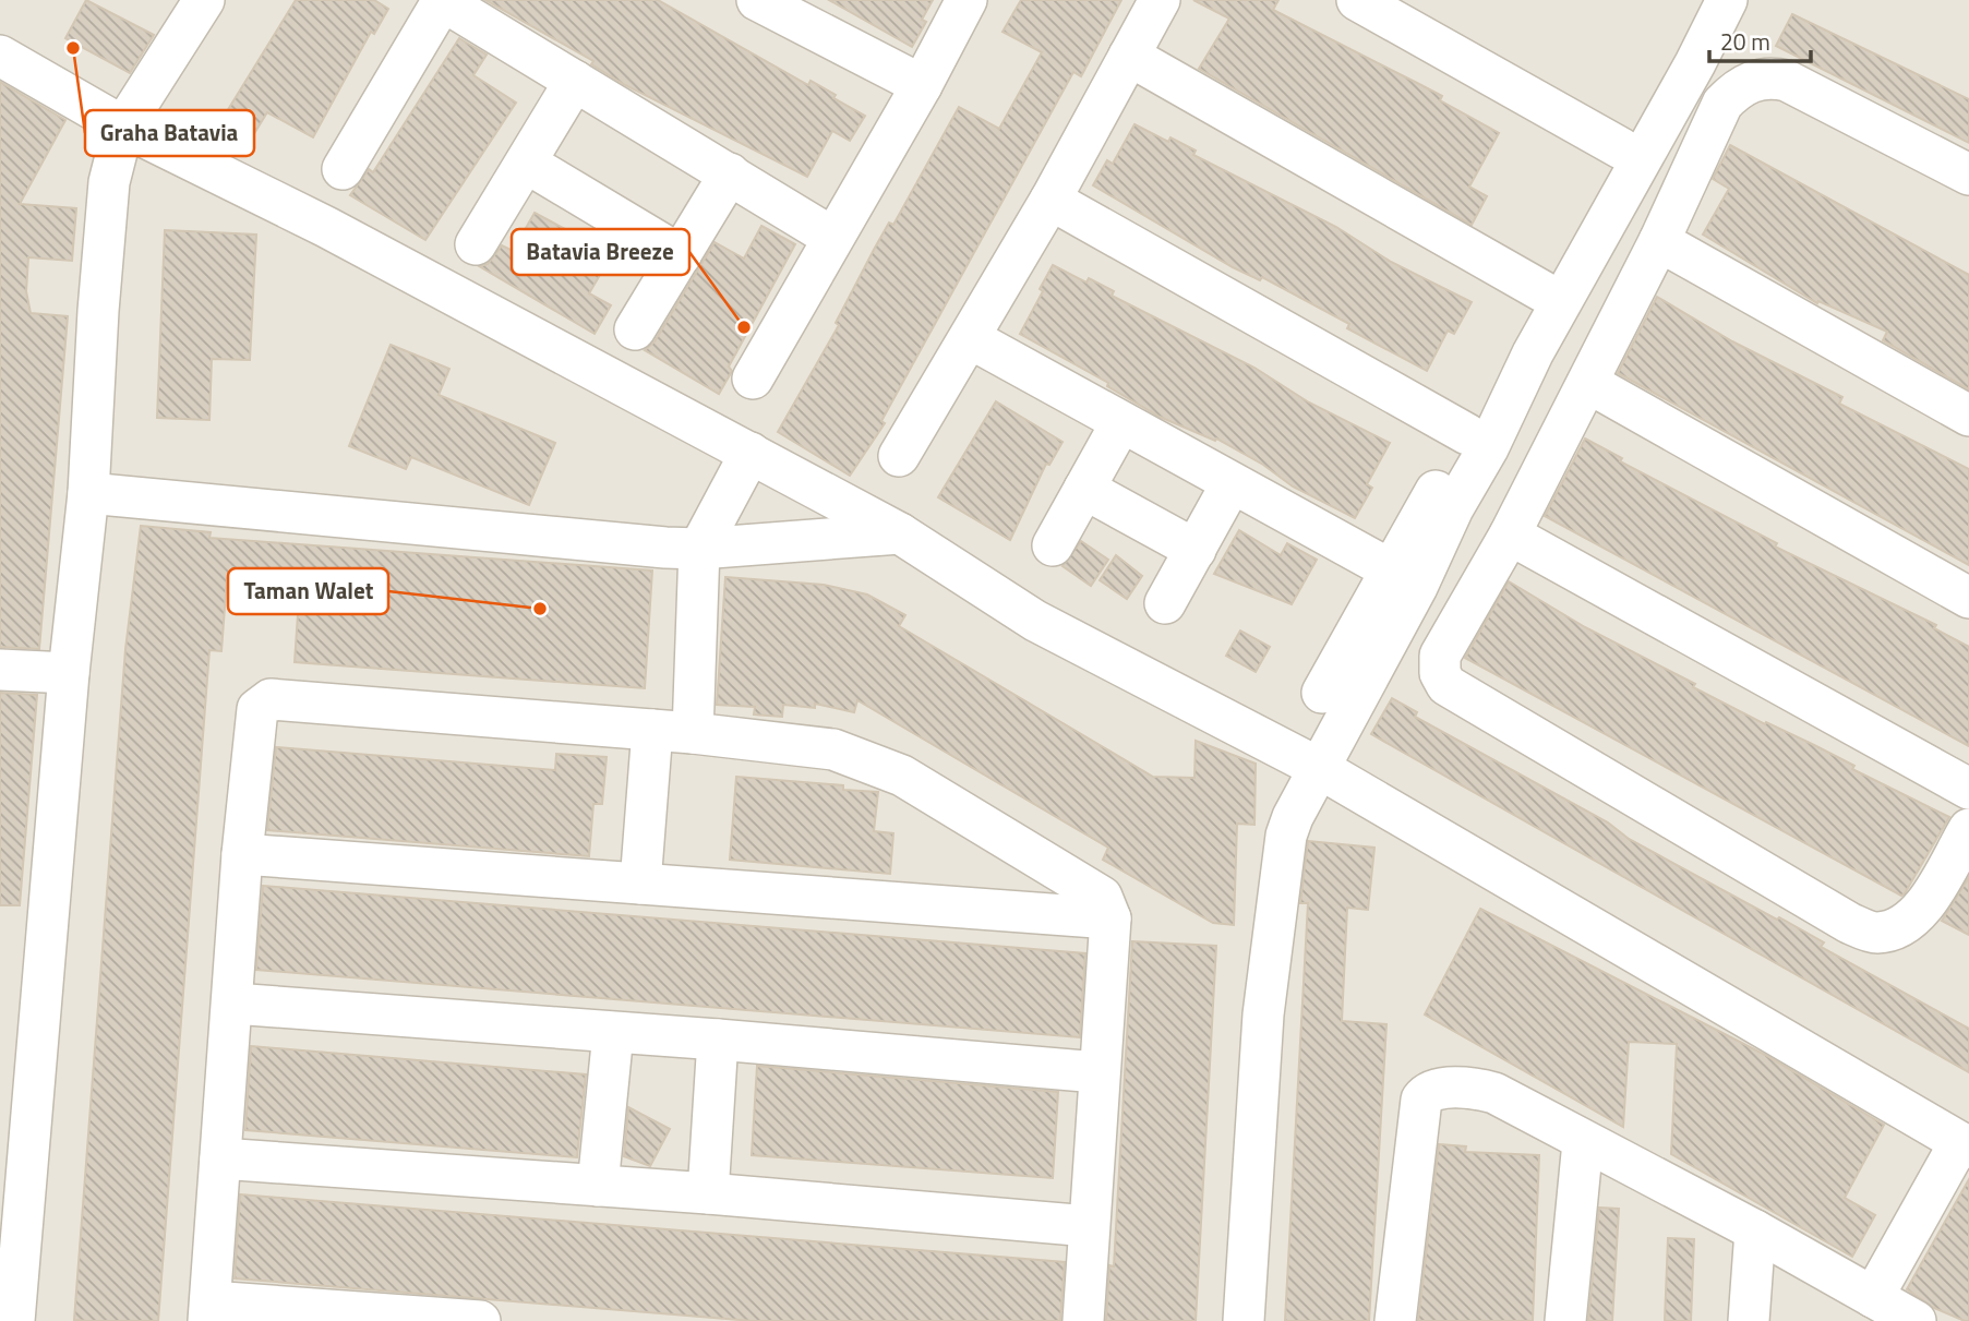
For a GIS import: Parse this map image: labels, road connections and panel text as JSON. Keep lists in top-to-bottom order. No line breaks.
{"places":["Graha Batavia","Batavia Breeze","Taman Walet"],"scale_bar":"20 m"}
